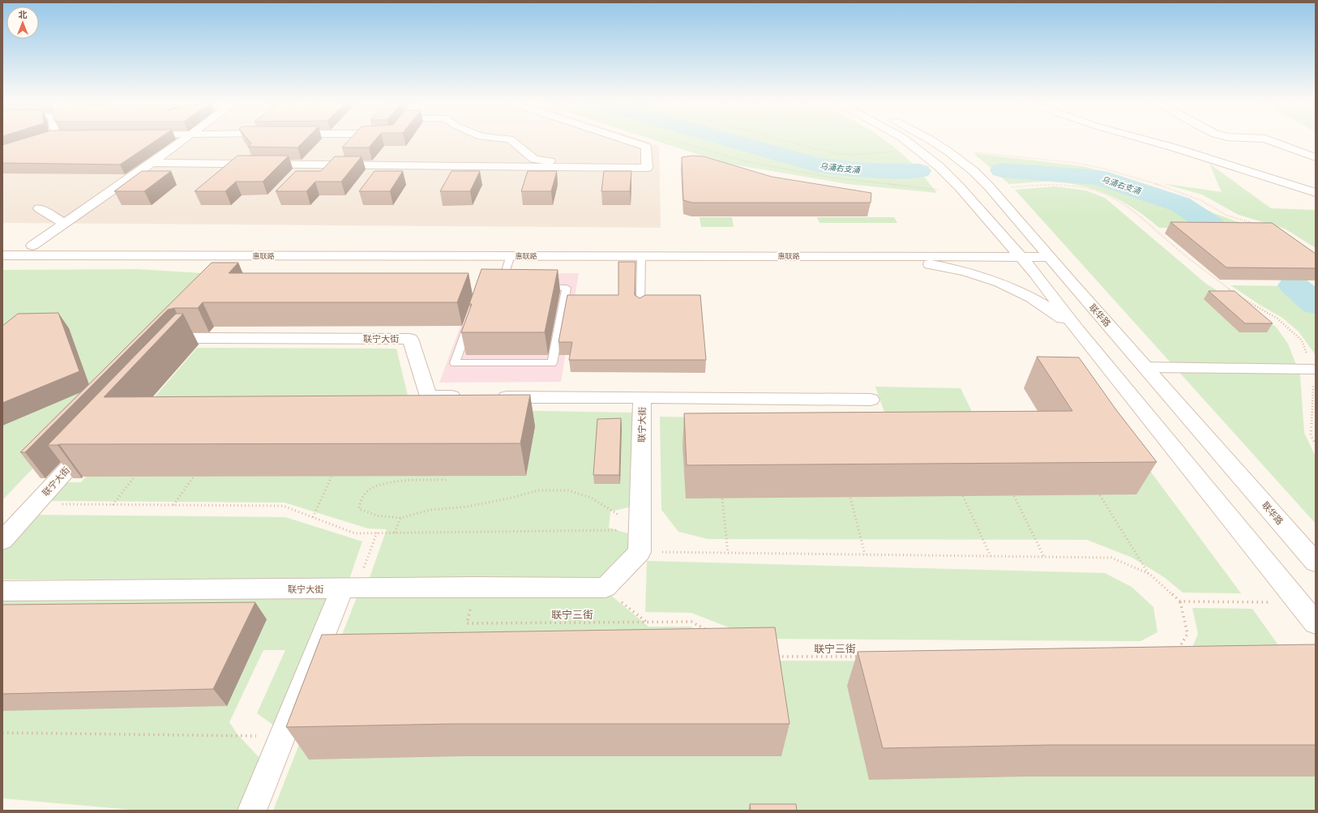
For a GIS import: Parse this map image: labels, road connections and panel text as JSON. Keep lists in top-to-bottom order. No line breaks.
{"streets":{"street":["惠联路","联华路","联宁大街"],"path":["联宁三街"]},"crossings":[["惠联路","联华路"]],"water":["乌涌右支涌"],"north":"top"}
